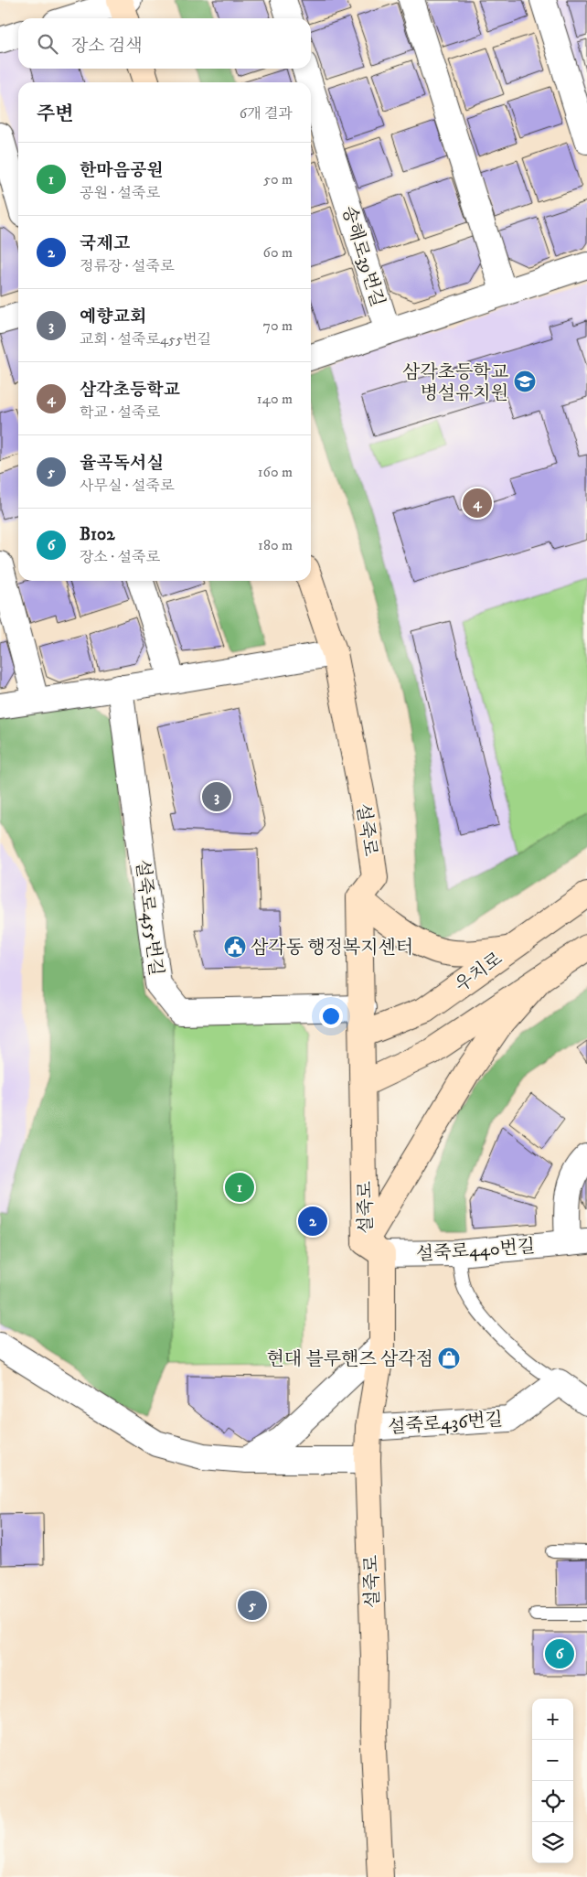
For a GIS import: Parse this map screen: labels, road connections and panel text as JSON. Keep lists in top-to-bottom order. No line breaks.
{"streets":{"main road":["설죽로","우치로"],"street":["송해로39번길","설죽로455번길","설죽로440번길","설죽로436번길"]},"crossings":[["설죽로","설죽로455번길"],["설죽로","우치로"],["설죽로","설죽로440번길"],["설죽로","설죽로436번길"]],"places":{"school or university":["삼각초등학교 병설유치원"],"public building":["삼각동 행정복지센터"],"shop":["현대 블루핸즈 삼각점"]},"page":{"search":"장소 검색","heading":["주변","6개 결과"],"list":[{"mark":"1","name":"한마음공원","note":"공원 · 설죽로","value":"50 m"},{"mark":"2","name":"국제고","note":"정류장 · 설죽로","value":"60 m"},{"mark":"3","name":"예향교회","note":"교회 · 설죽로455번길","value":"70 m"},{"mark":"4","name":"삼각초등학교","note":"학교 · 설죽로","value":"140 m"},{"mark":"5","name":"율곡독서실","note":"사무실 · 설죽로","value":"160 m"},{"mark":"6","name":"B102","note":"장소 · 설죽로","value":"180 m"}],"pins":["4","3","1","2","5","6"],"map_buttons":["+","−"]}}
